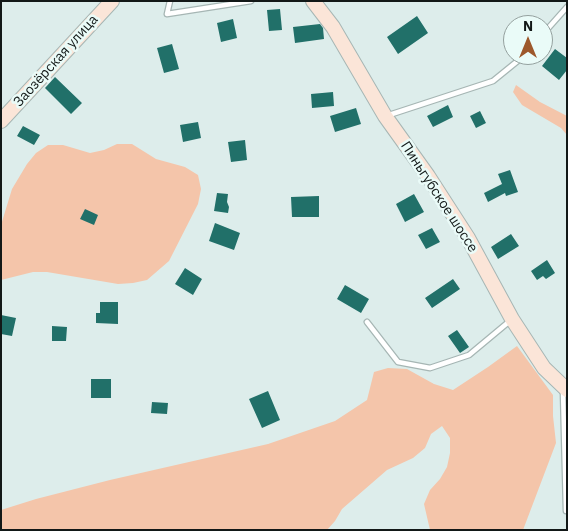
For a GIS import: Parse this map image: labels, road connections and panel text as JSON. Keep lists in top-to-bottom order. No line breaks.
{"streets":{"street":["Заозёрская улица","Пиньгубское шоссе"]},"north":"top"}
